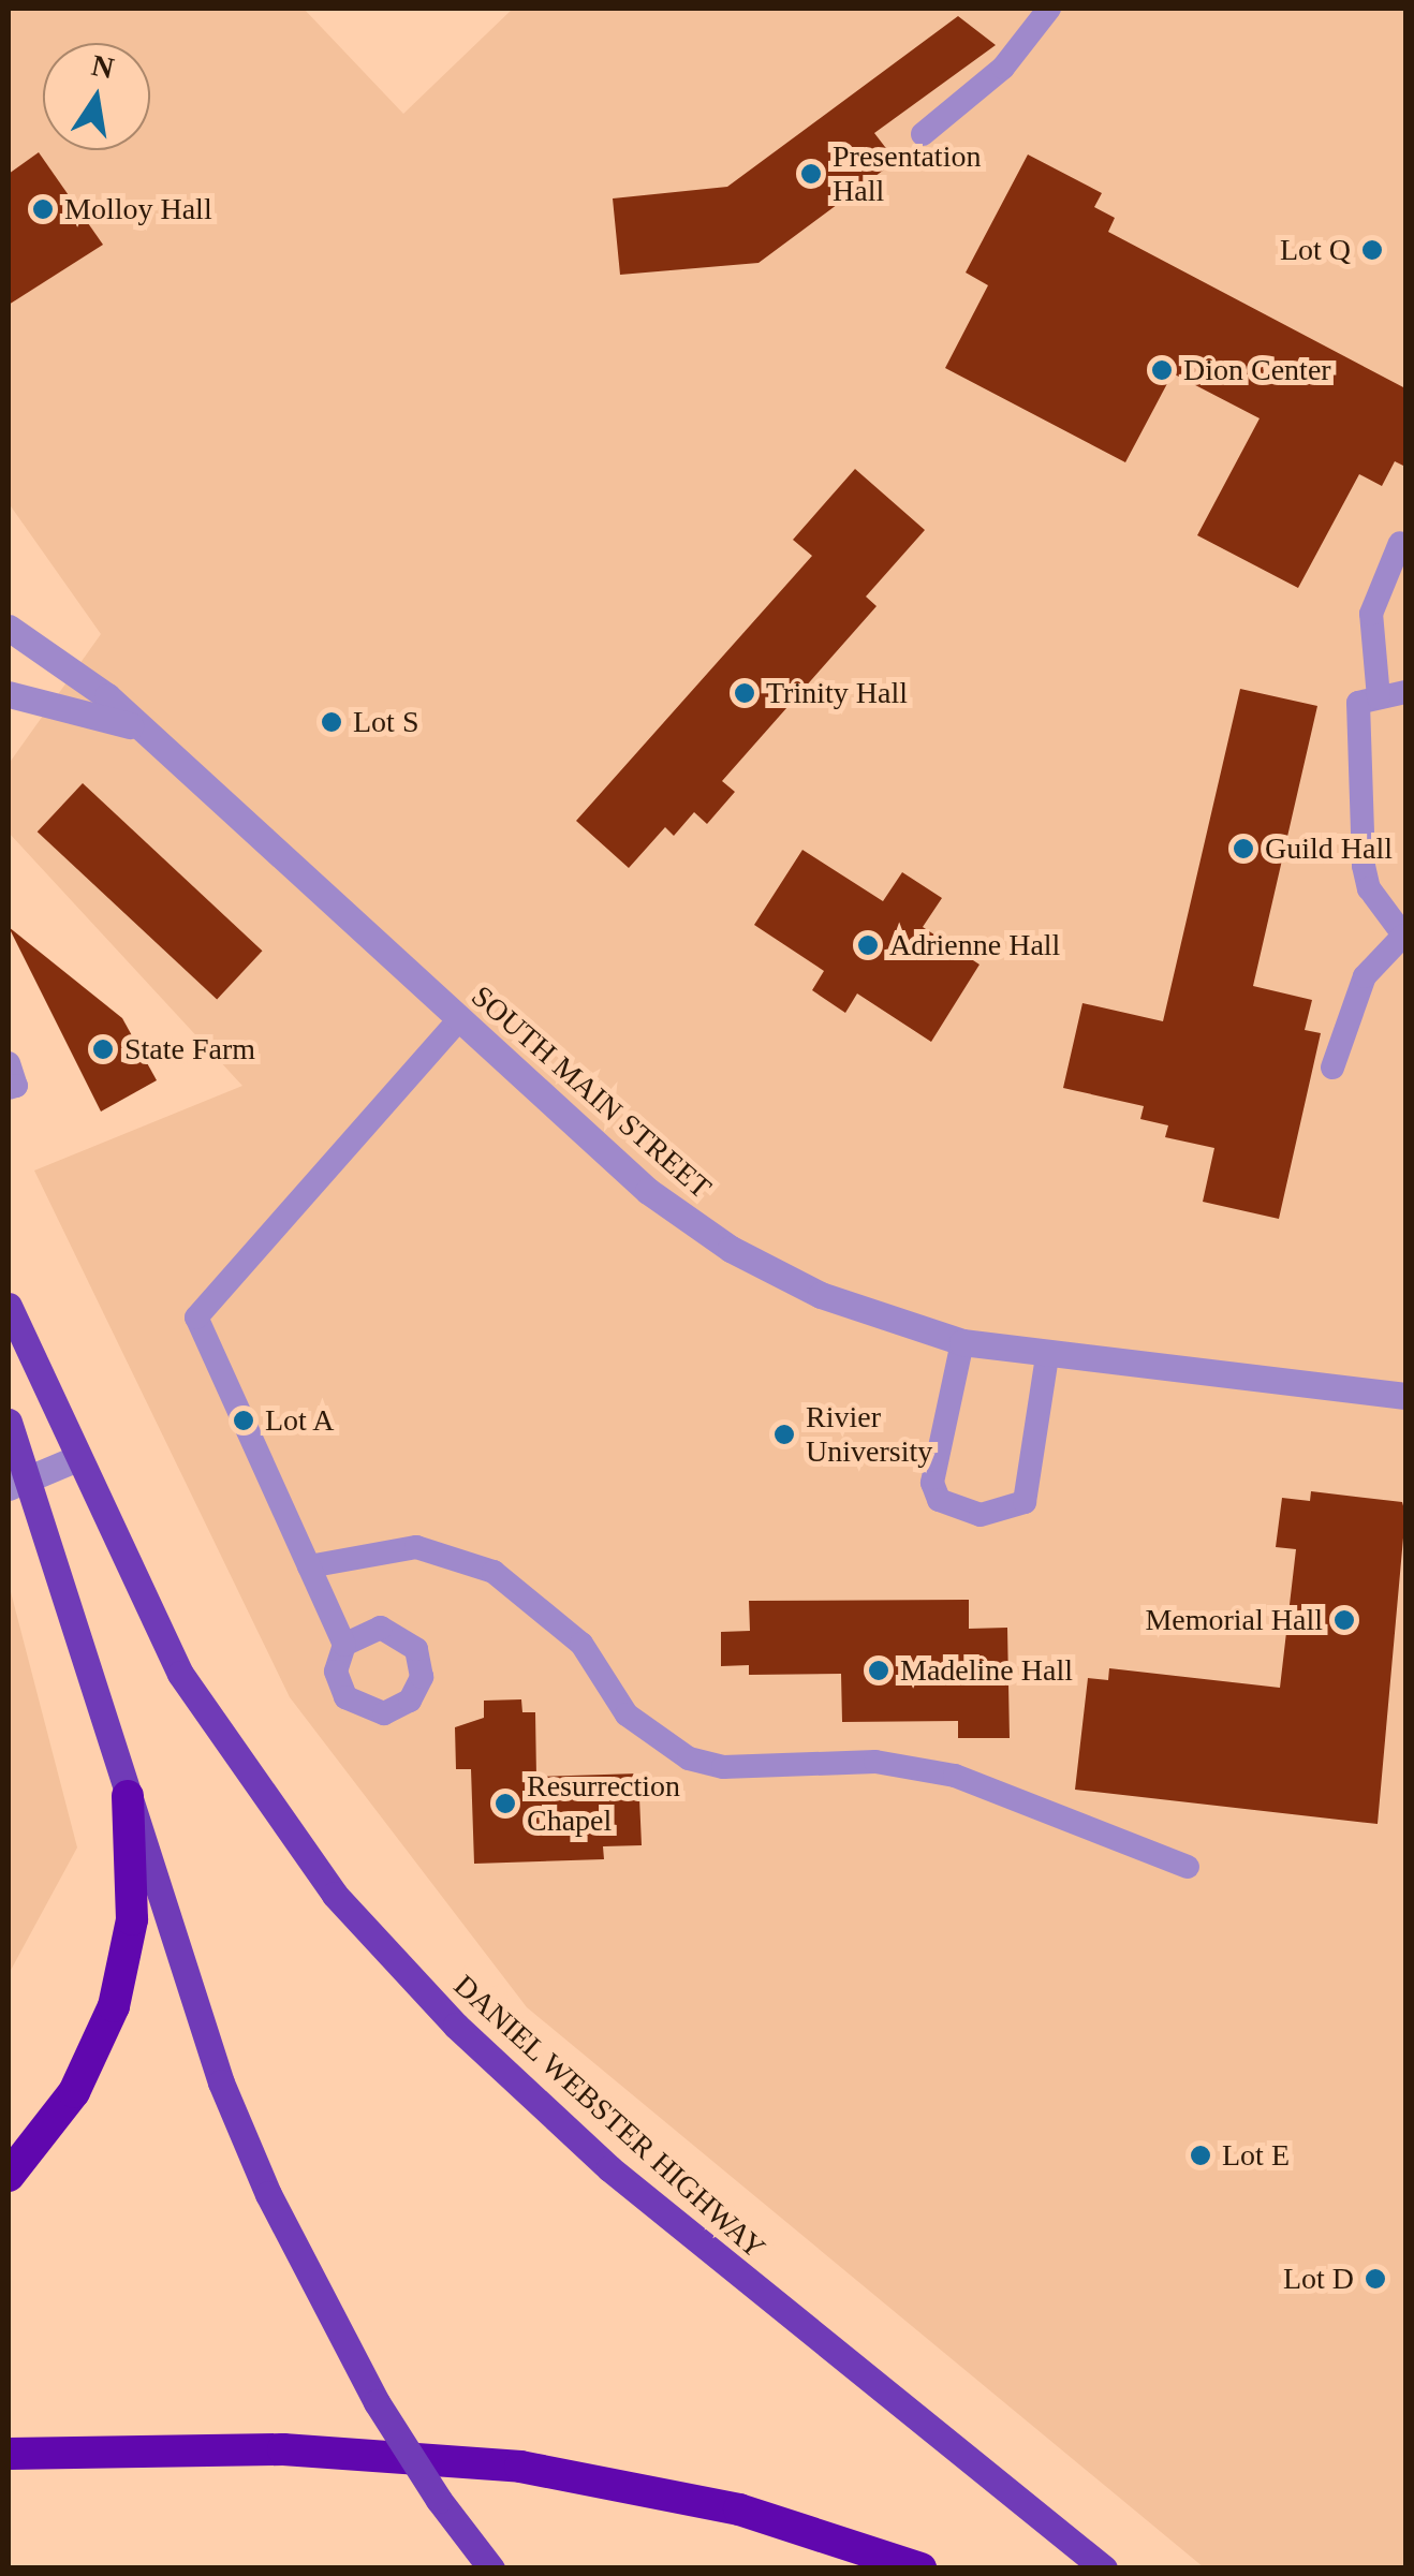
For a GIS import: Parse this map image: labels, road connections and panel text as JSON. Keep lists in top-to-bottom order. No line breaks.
{"streets":{"main road":["DANIEL WEBSTER HIGHWAY"],"street":["SOUTH MAIN STREET"]},"places":["Presentation Hall","Molloy Hall","Lot Q","Dion Center","Trinity Hall","Lot S","Guild Hall","Adrienne Hall","State Farm","Lot A","Rivier University","Memorial Hall","Madeline Hall","Resurrection Chapel","Lot E","Lot D"],"north":"top"}
